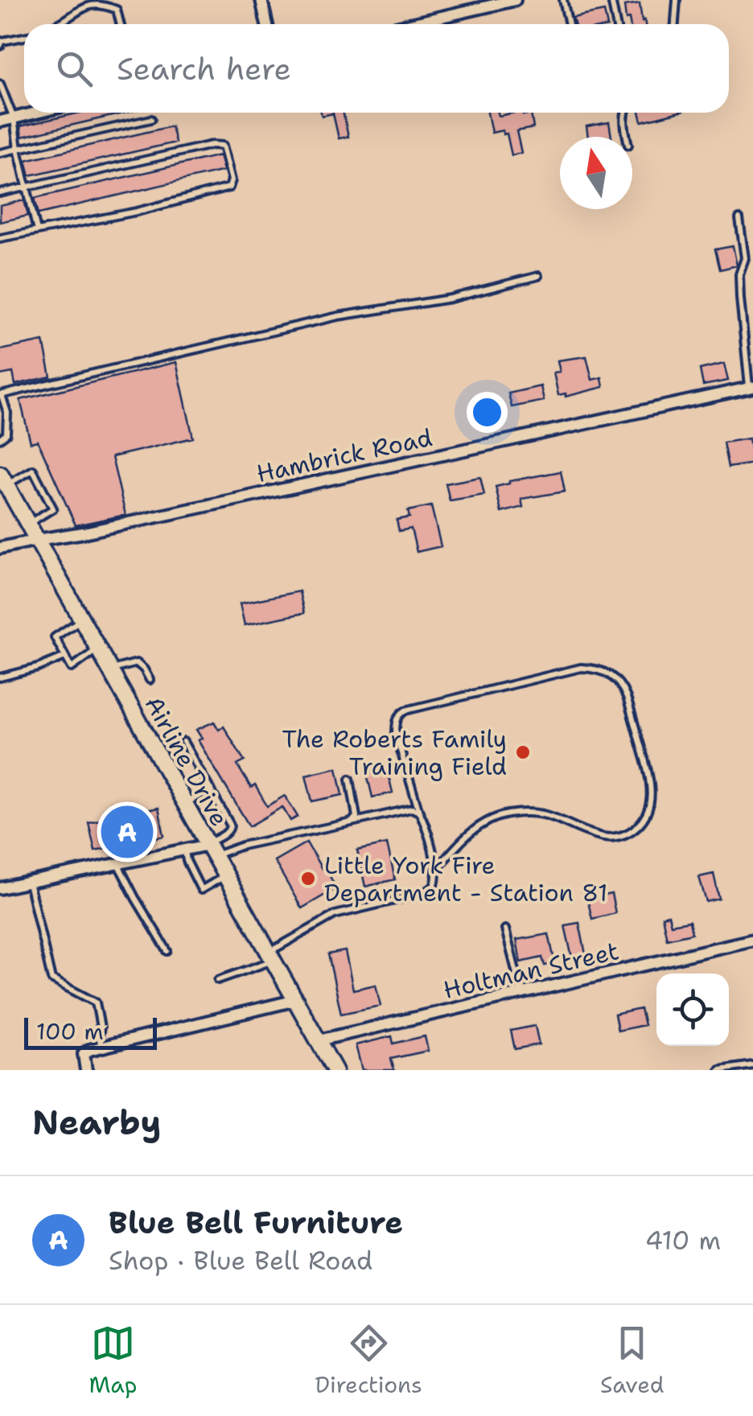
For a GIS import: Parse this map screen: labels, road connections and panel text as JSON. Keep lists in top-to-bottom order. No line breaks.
{"streets":{"main road":["Airline Drive"],"street":["Hambrick Road","Holtman Street"]},"crossings":[["Hambrick Road","Airline Drive"],["Airline Drive","Holtman Street"]],"places":["The Roberts Family Training Field","Little York Fire Department - Station 81"],"scale_bar":"100 m","north":"top","page":{"search":"Search here","pins":"A","scale":"100 m","heading":"Nearby","list":[{"mark":"A","name":"Blue Bell Furniture","note":"Shop · Blue Bell Road","value":"410 m"}],"nav":["Map","Directions","Saved"]}}
